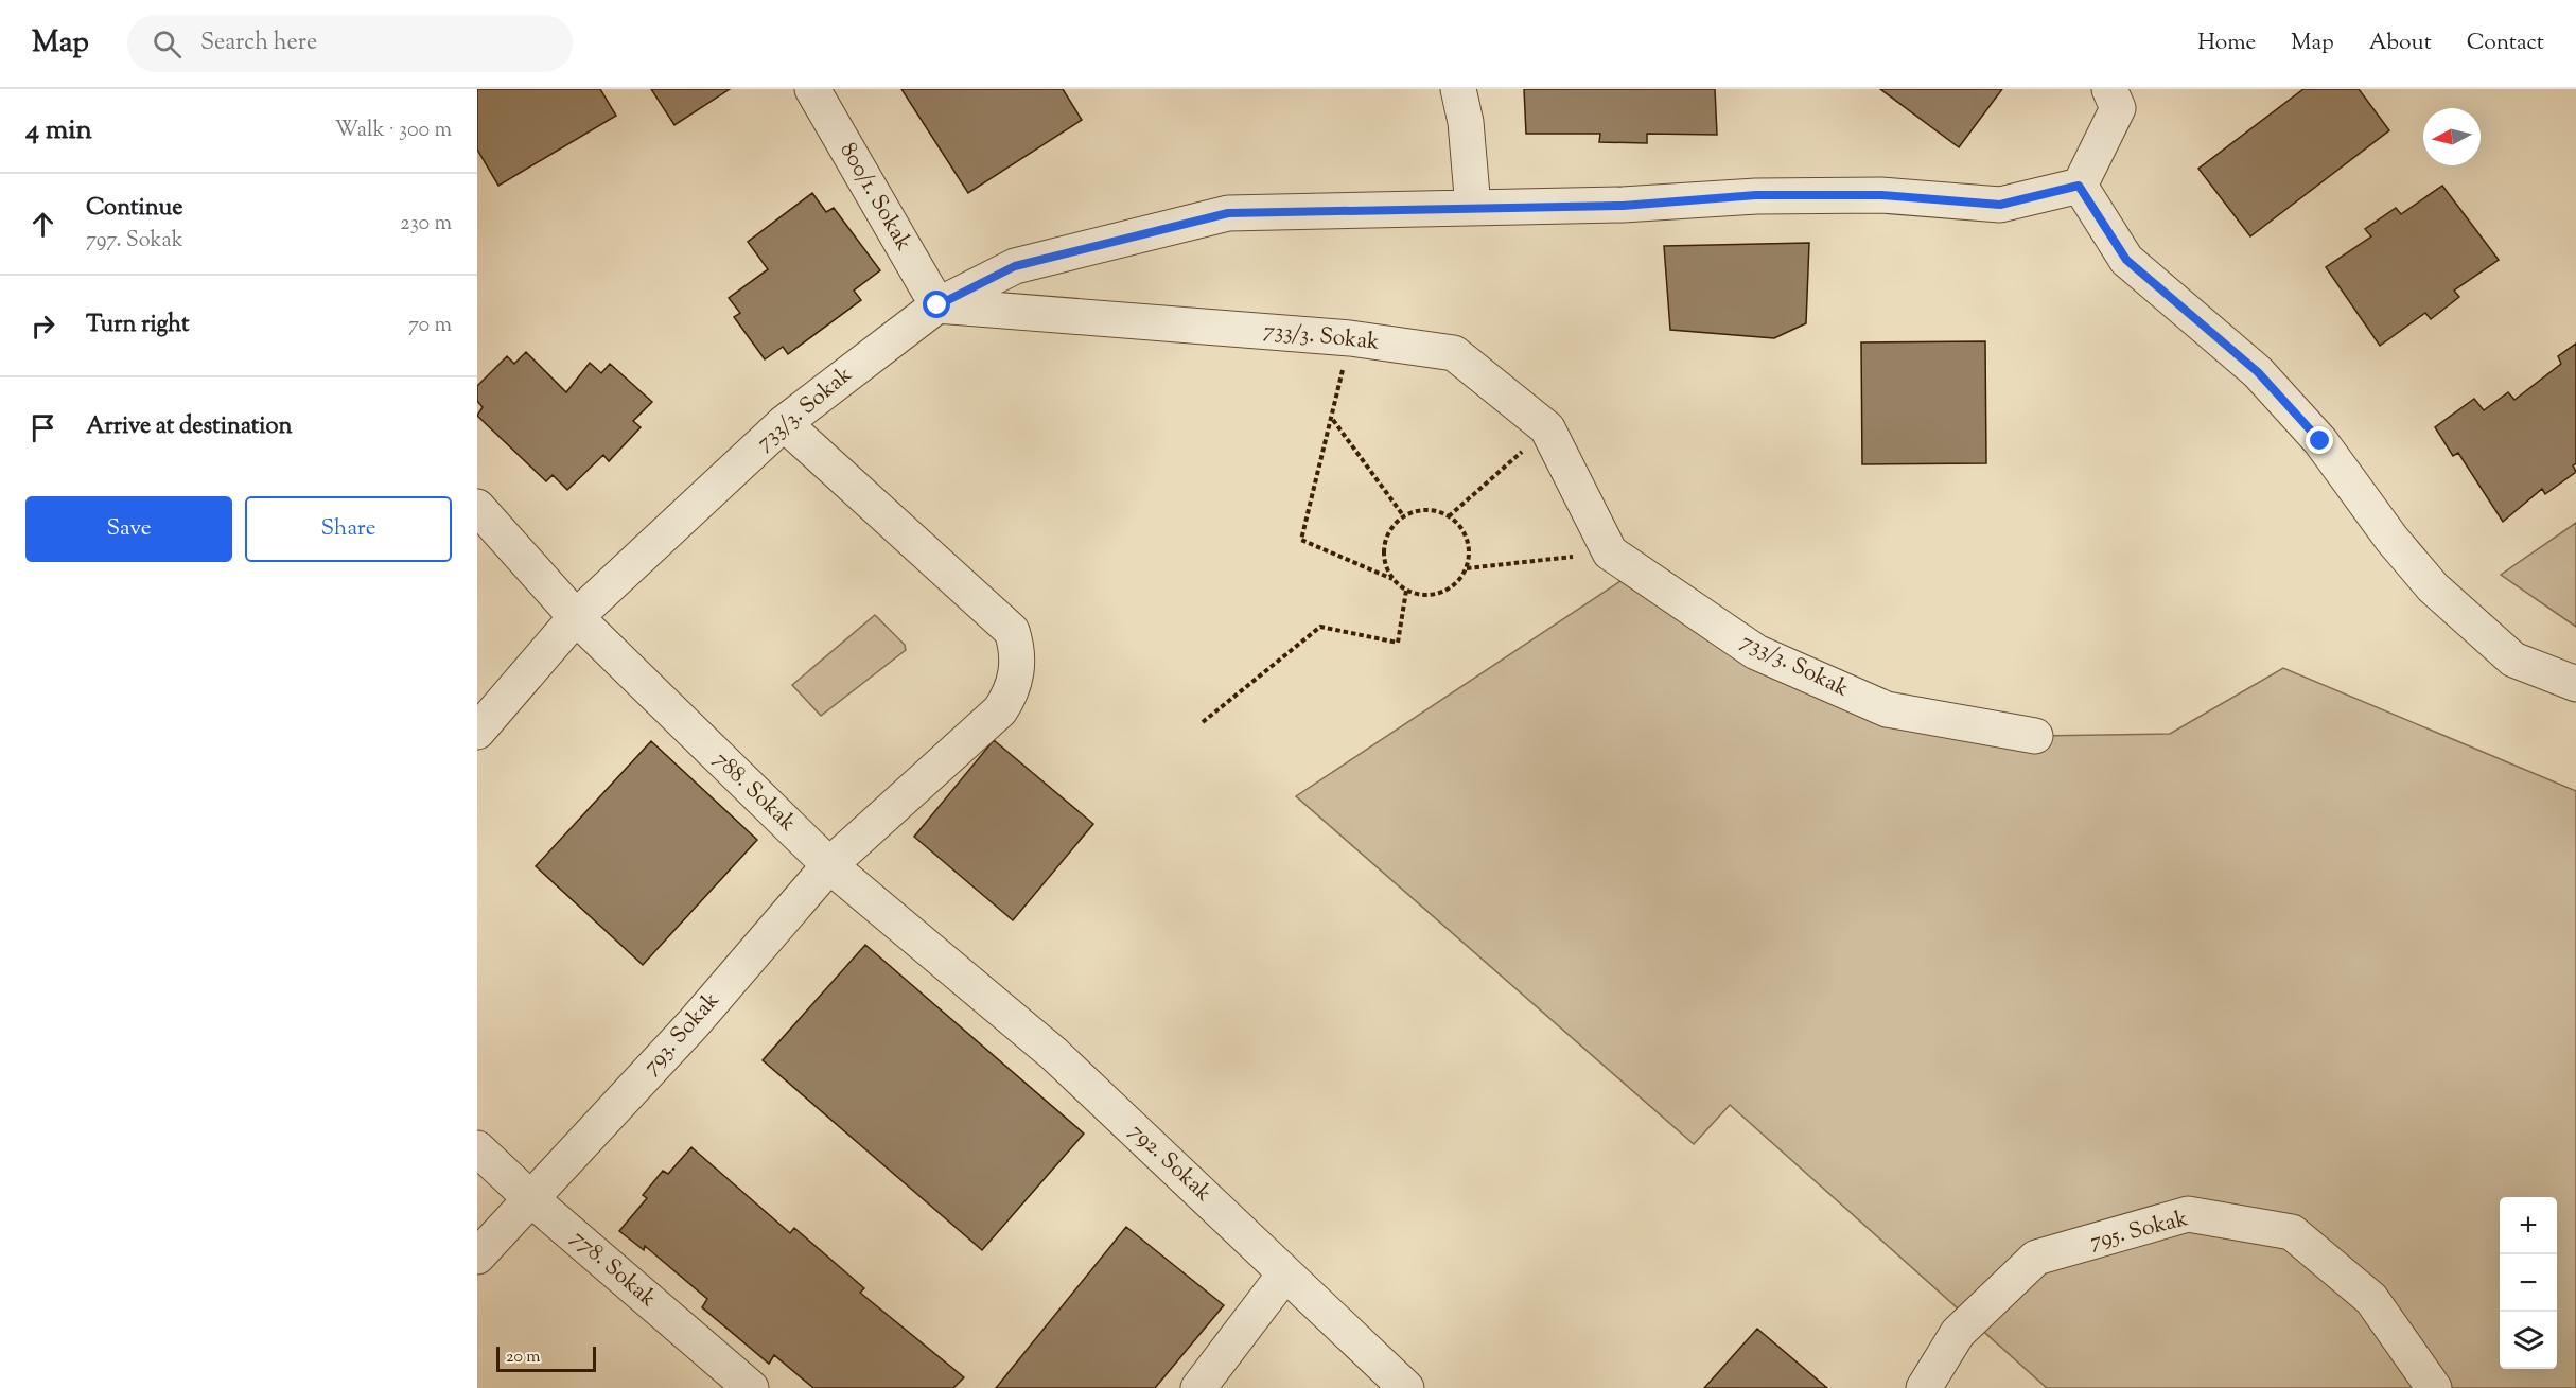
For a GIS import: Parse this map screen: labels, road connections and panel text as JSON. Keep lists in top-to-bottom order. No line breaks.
{"streets":{"street":["800/1. Sokak","733/3. Sokak","788. Sokak","793. Sokak","792. Sokak","795. Sokak","778. Sokak"]},"crossings":[["800/1. Sokak","733/3. Sokak"],["733/3. Sokak","788. Sokak"],["733/3. Sokak","793. Sokak"],["788. Sokak","793. Sokak"],["788. Sokak","792. Sokak"],["793. Sokak","778. Sokak"]],"scale_bar":"20 m","north":"left","page":{"header":"Map","search":"Search here","nav":["Home","Map","About","Contact"],"heading":["4 min","Walk · 300 m"],"list":[["Continue","797. Sokak","230 m"],["Turn right","70 m"],"Arrive at destination"],"buttons":["Save","Share"],"map_buttons":["+","−"],"scale":"20 m"}}
